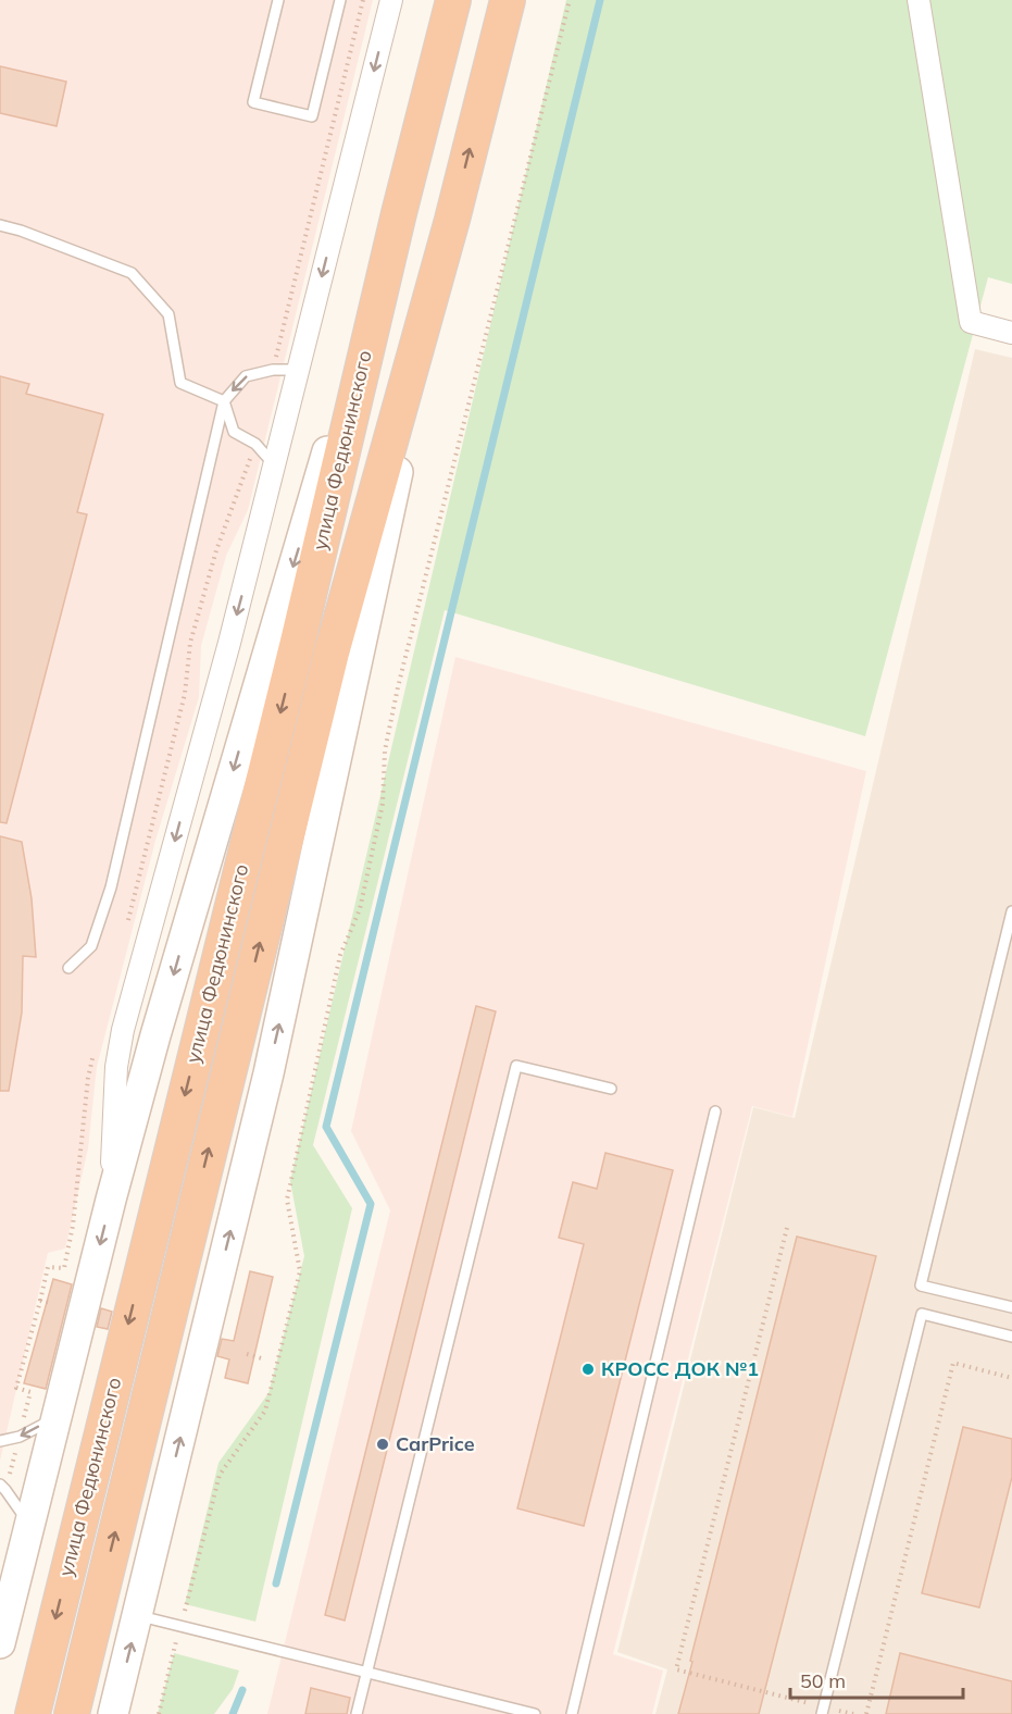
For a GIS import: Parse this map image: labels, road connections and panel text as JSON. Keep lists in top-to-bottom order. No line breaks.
{"streets":{"highway":["улица Федюнинского"]},"places":["КРОСС ДОК №1","CarPrice"],"scale_bar":"50 m"}
